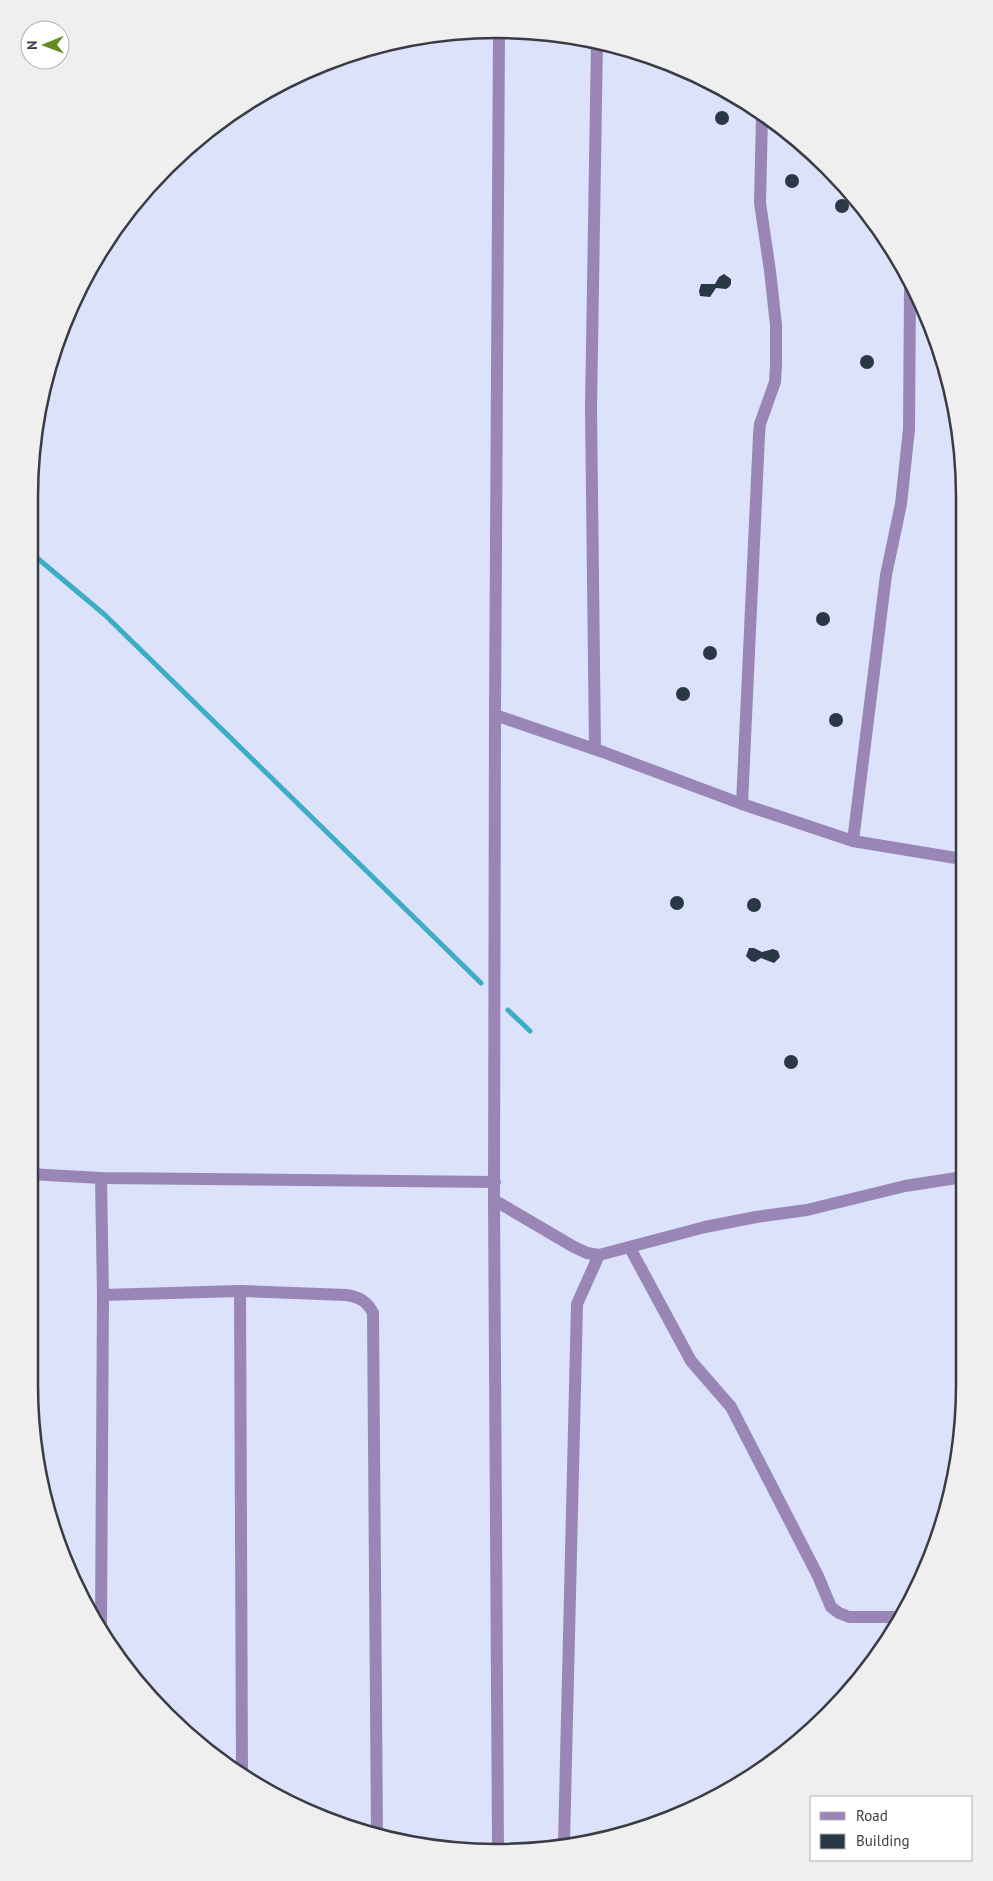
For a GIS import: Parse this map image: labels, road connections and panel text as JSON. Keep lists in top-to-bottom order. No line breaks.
{"legend":["Road","Building"],"north":"left"}
